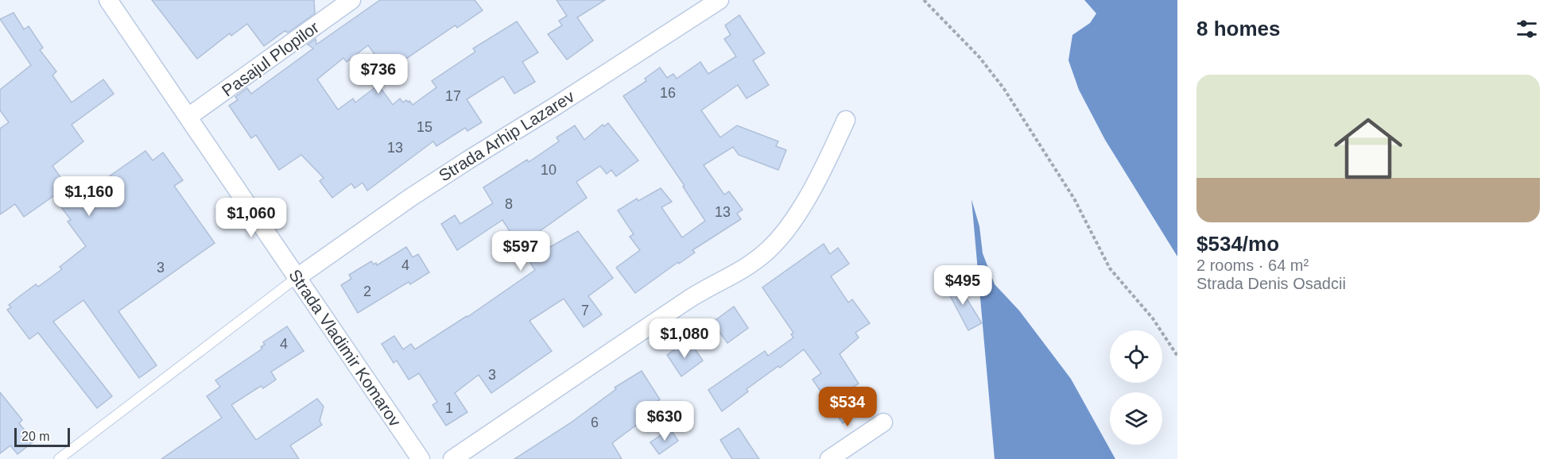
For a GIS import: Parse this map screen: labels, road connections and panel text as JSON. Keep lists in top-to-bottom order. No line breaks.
{"streets":{"street":["Pasajul Plopilor","Strada Arhip Lazarev","Strada Vladimir Komarov"]},"crossings":[["Pasajul Plopilor","Strada Vladimir Komarov"],["Strada Arhip Lazarev","Strada Vladimir Komarov"]],"house_numbers":["16","17","15","13","10","8","13","4","3","2","7","4","3","1","6"],"scale_bar":"20 m","page":{"heading":"8 homes","price":["$736","$1,160","$1,060","$597","$495","$1,080","$534","$630"],"list":[{"name":"$534/mo","note":"2 rooms · 64 m² · Strada Denis Osadcii"}],"scale":"20 m"}}
